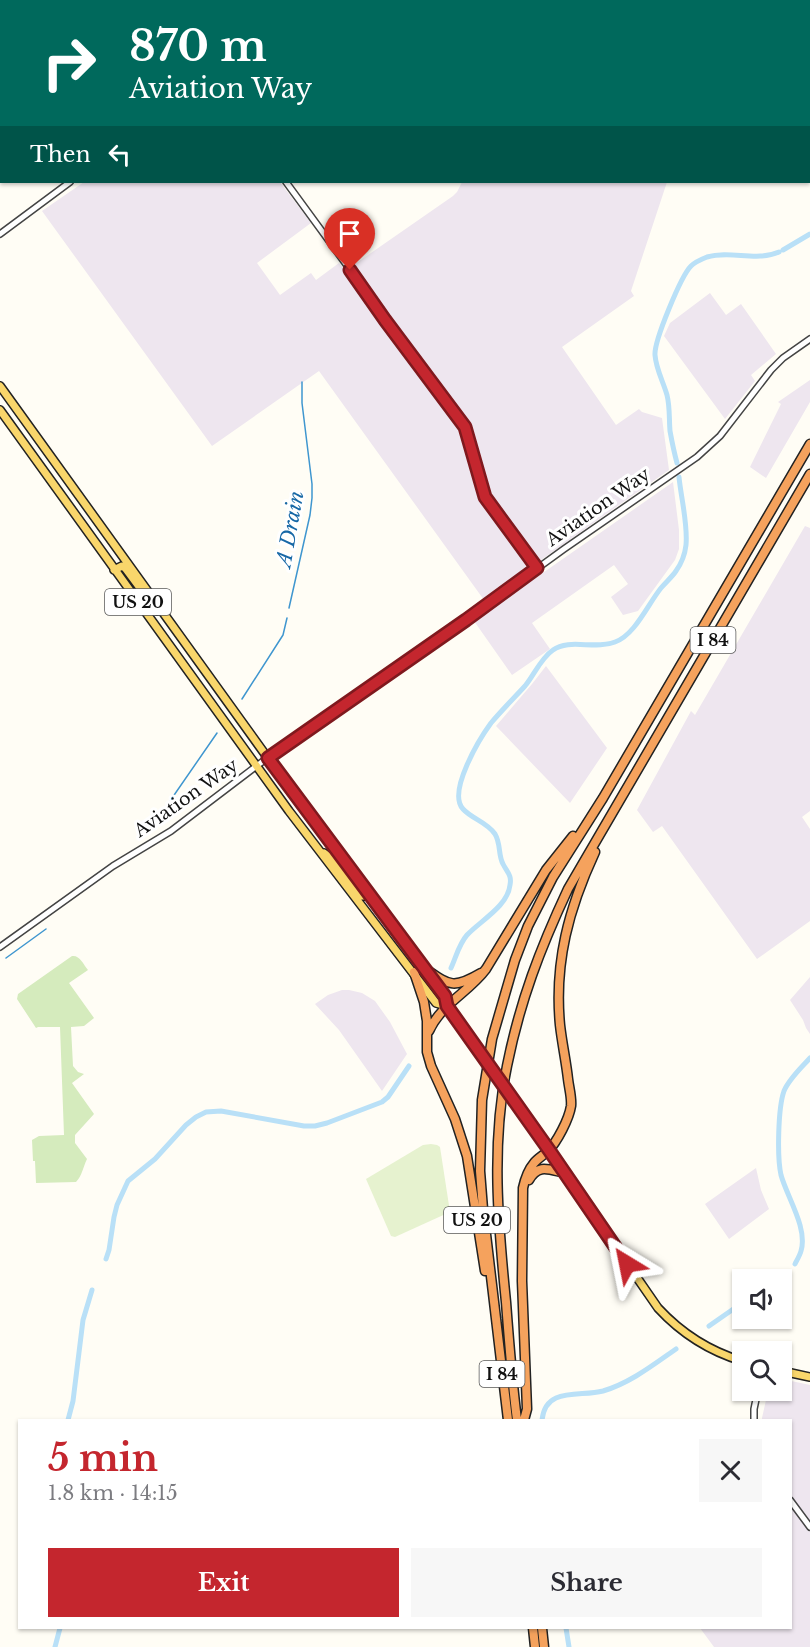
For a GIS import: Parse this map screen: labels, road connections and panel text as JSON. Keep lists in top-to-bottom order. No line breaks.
{"streets":{"highway":["US 20","I 84"],"street":["Aviation Way"]},"crossings":[["Aviation Way","US 20"],["US 20","I 84"]],"water":["A Drain"],"page":{"turn":["870 m","Aviation Way"],"then":"Then","heading":["5 min","1.8 km · 14:15"],"buttons":["Exit","Share"]}}
